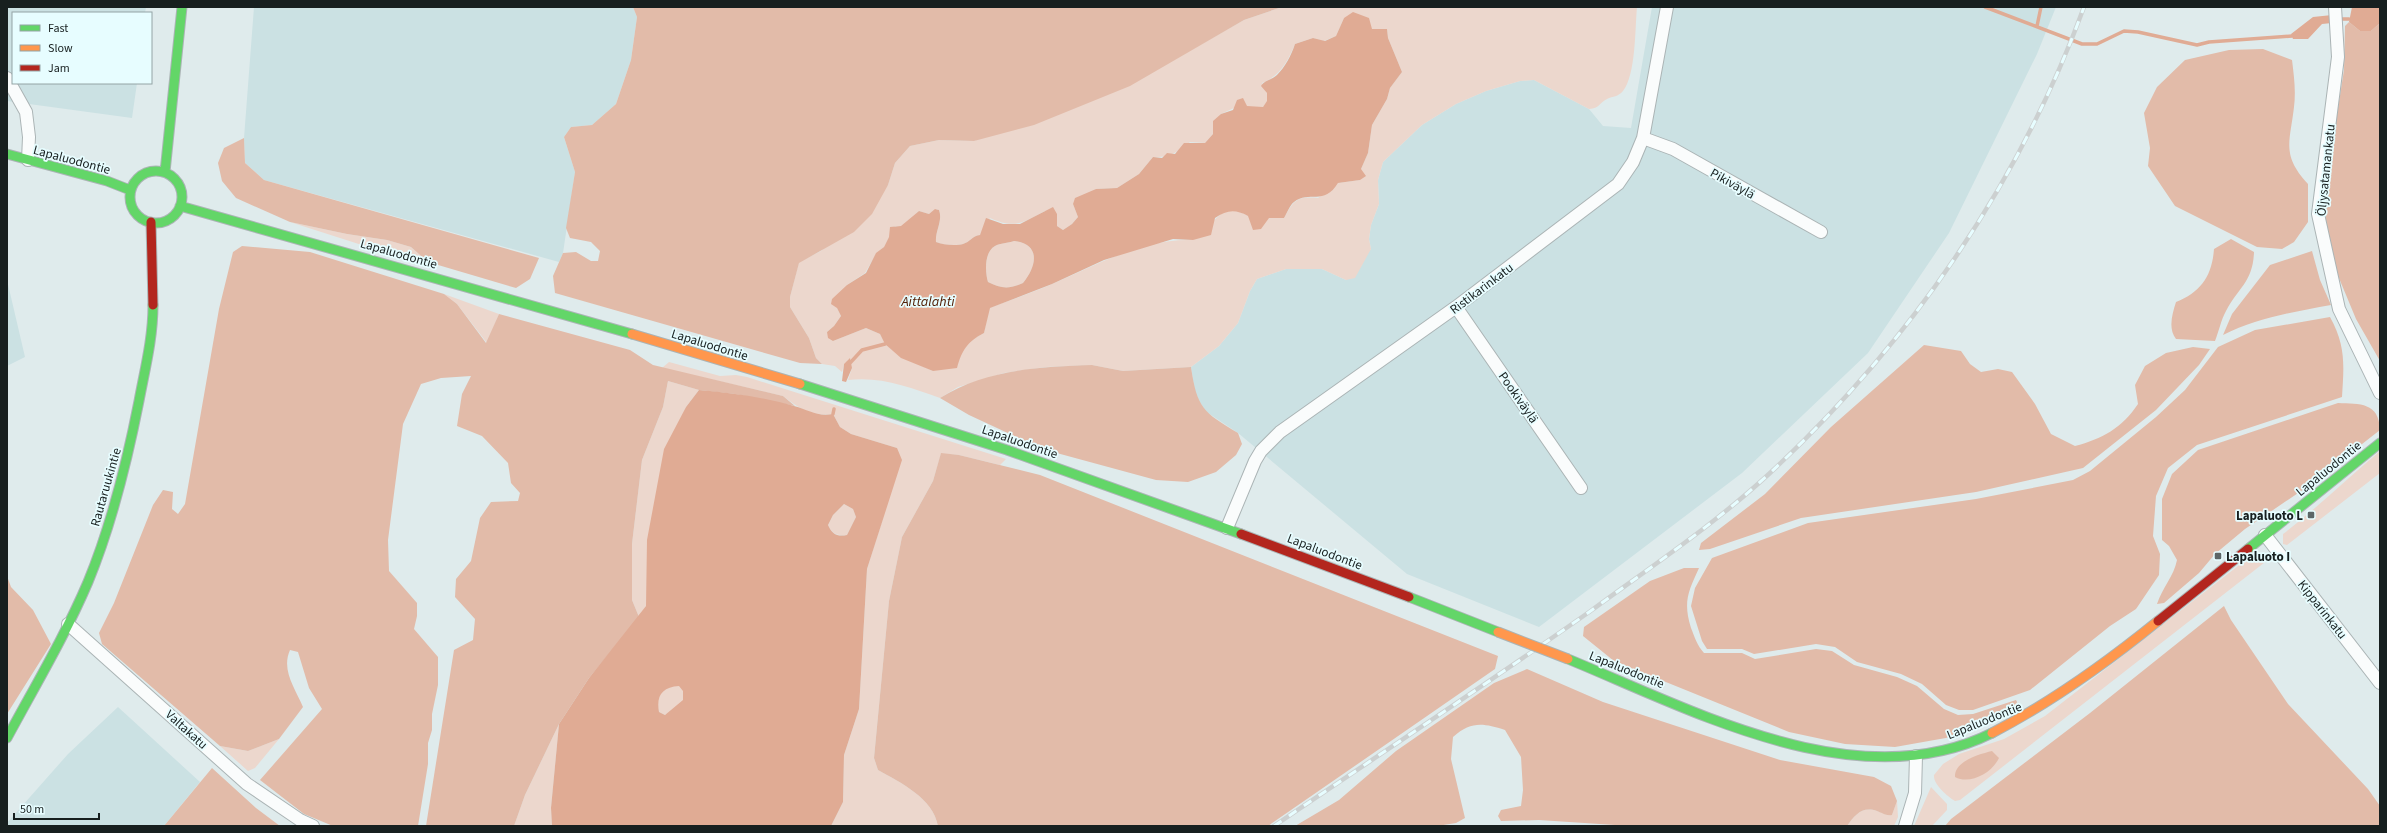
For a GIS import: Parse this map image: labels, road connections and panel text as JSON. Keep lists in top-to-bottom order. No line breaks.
{"streets":{"street":["Lapaluodontie","Öljysatamankatu","Pikiväylä","Ristikarinkatu","Pookiväylä","Rautaruukintie","Kipparinkatu","Valtakatu"]},"crossings":[["Lapaluodontie","Ristikarinkatu"],["Lapaluodontie","Rautaruukintie"],["Lapaluodontie","Kipparinkatu"],["Pikiväylä","Ristikarinkatu"],["Ristikarinkatu","Pookiväylä"],["Rautaruukintie","Valtakatu"]],"water":["Aittalahti"],"places":{"transit":["Lapaluoto L","Lapaluoto I"]},"legend":["Fast","Slow","Jam"],"scale_bar":"50 m"}
